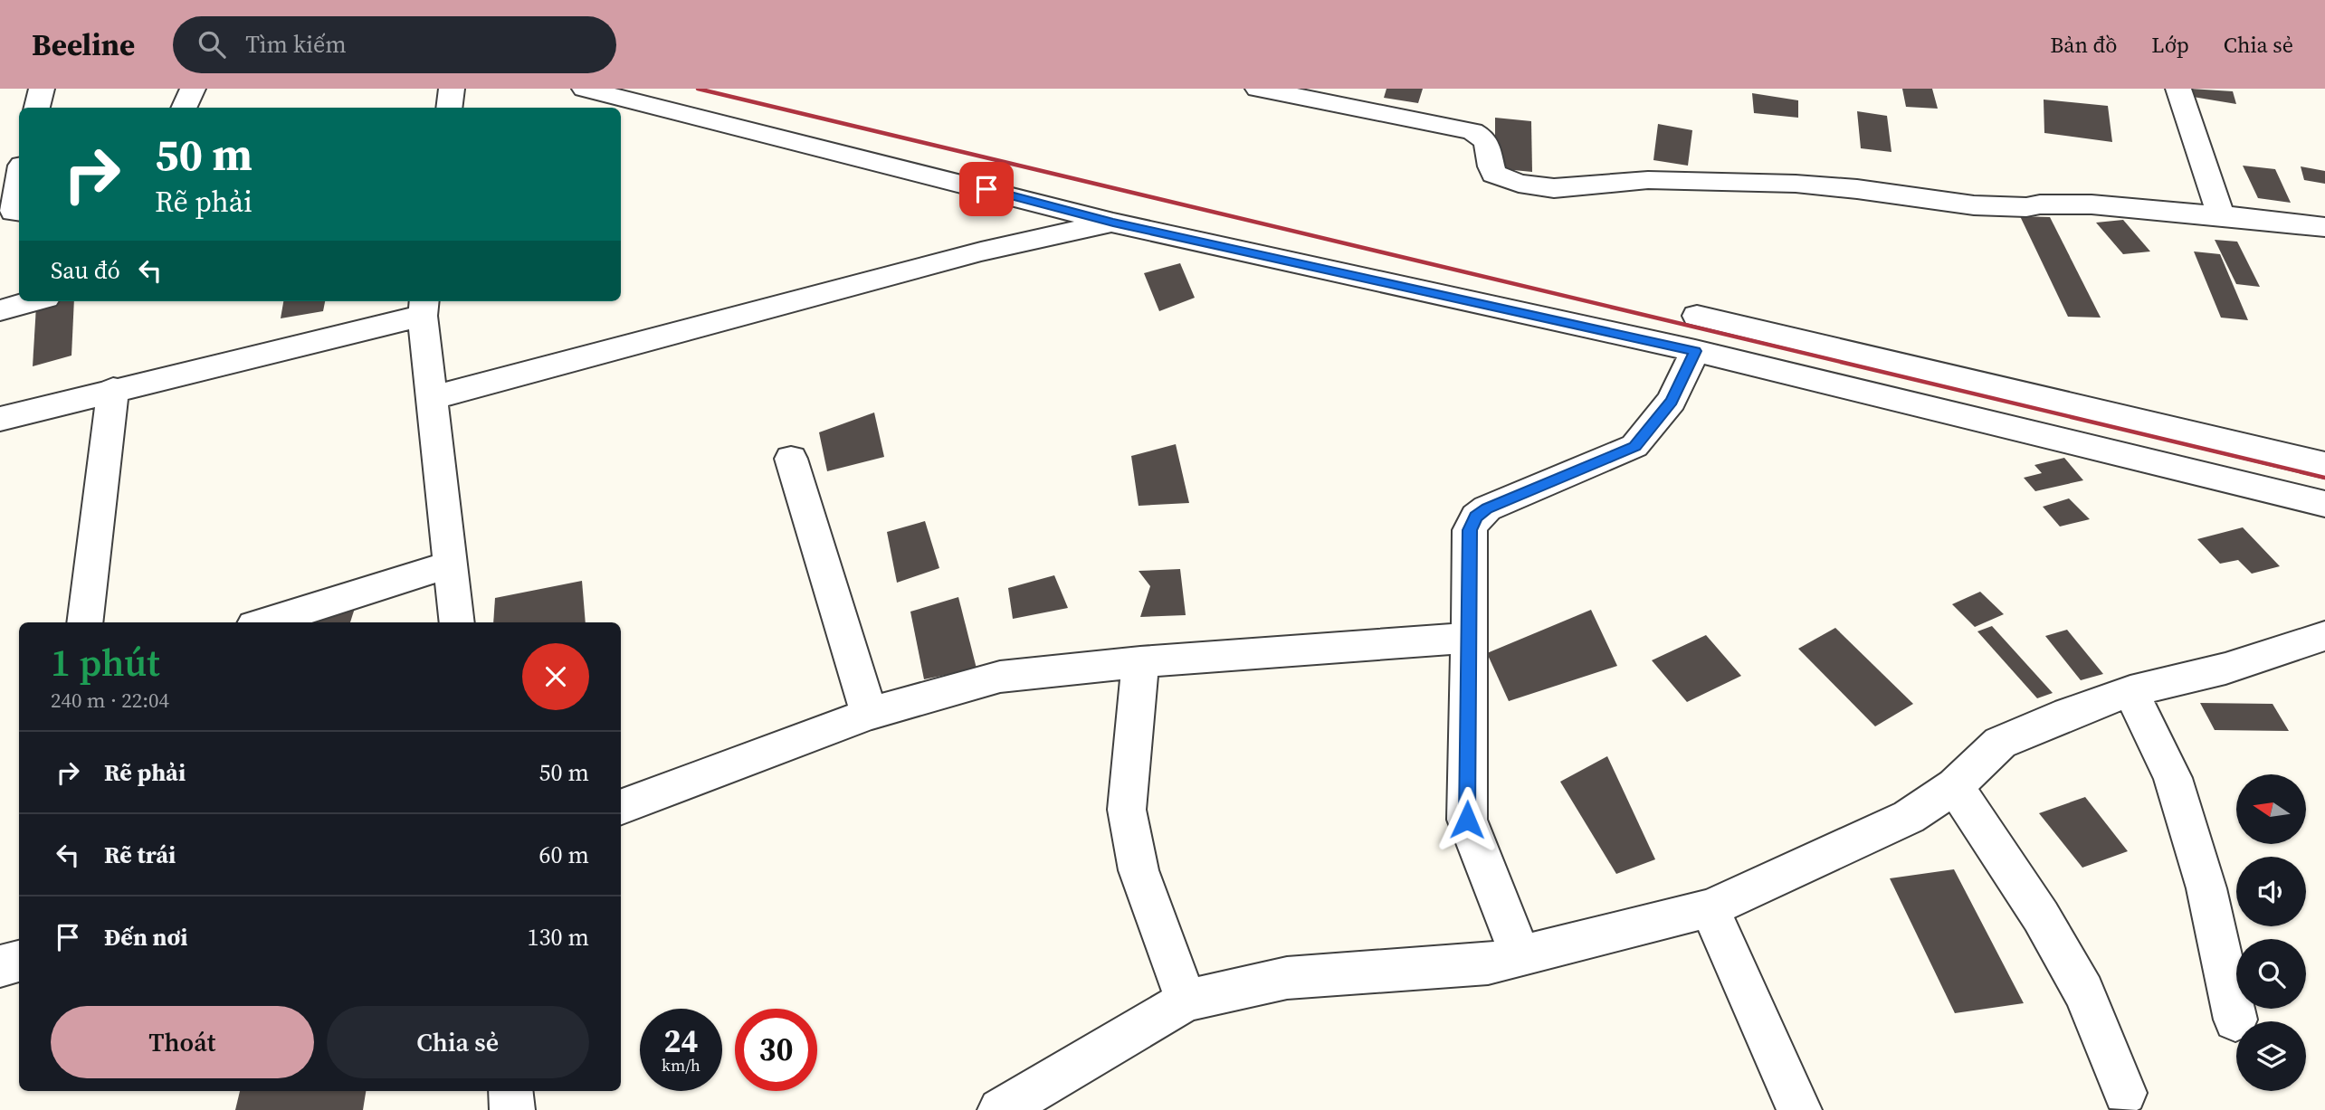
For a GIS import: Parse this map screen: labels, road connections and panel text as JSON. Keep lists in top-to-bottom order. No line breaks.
{"north":"left","page":{"header":"Beeline","search":"Tìm kiếm","nav":["Bản đồ","Lớp","Chia sẻ"],"turn":["50 m","Rẽ phải"],"then":"Sau đó","heading":["1 phút","240 m · 22:04"],"list":[{"name":"Rẽ phải","value":"50 m"},{"name":"Rẽ trái","value":"60 m"},{"name":"Đến nơi","value":"130 m"}],"buttons":["Thoát","Chia sẻ"],"speed":"24 km/h","limit":"30"}}
